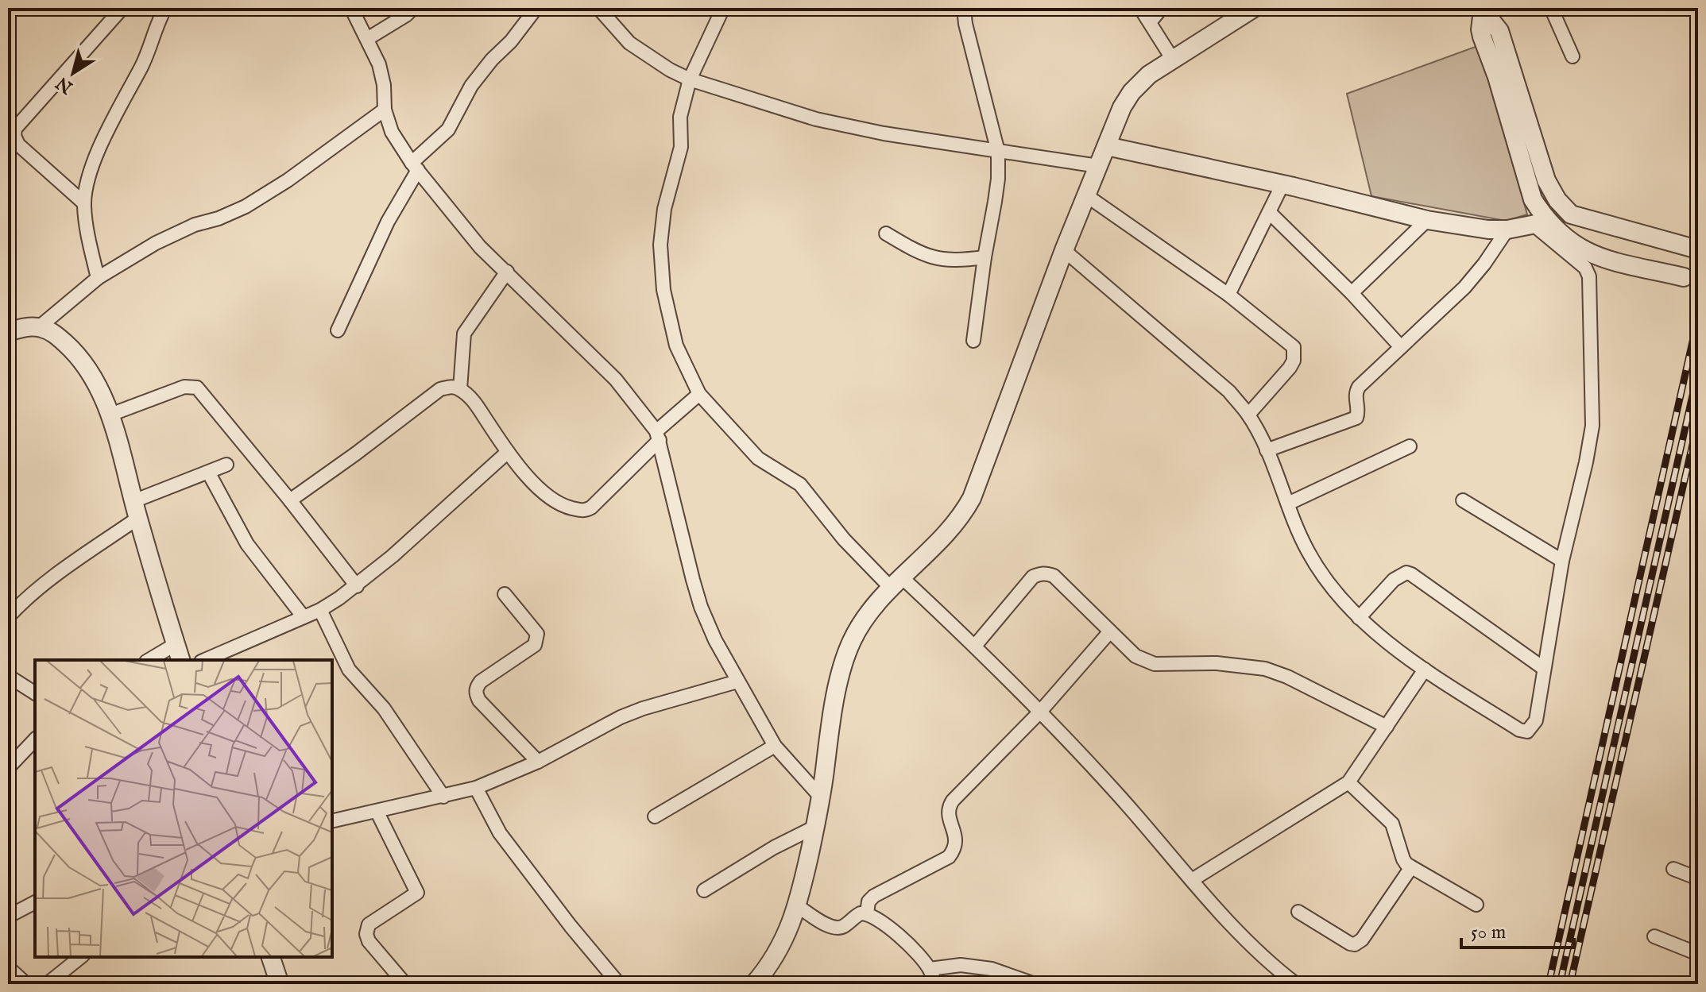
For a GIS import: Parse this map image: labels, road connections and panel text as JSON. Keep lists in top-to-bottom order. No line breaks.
{"scale_bar":"50 m","north":"bottom left"}
